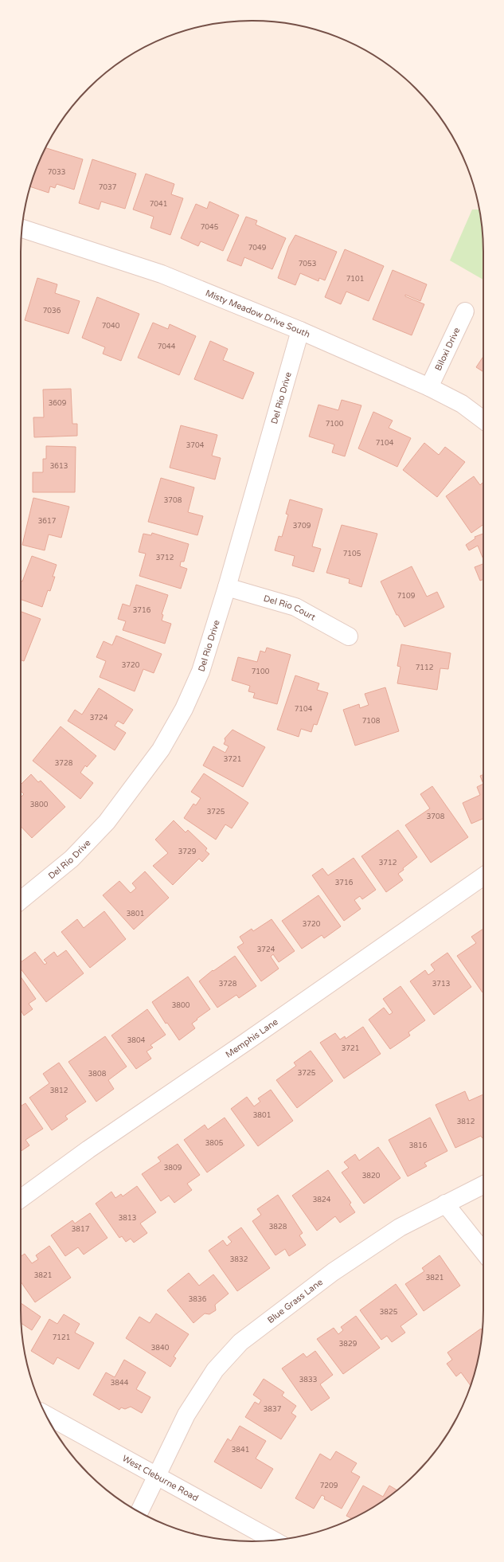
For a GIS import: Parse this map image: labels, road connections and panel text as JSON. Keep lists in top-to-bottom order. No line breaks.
{"streets":{"street":["Misty Meadow Drive South","Biloxi Drive","Del Rio Drive","Del Rio Court","Memphis Lane","Blue Grass Lane","West Cleburne Road"]},"crossings":[["Misty Meadow Drive South","Biloxi Drive"],["Misty Meadow Drive South","Del Rio Drive"],["Del Rio Drive","Del Rio Court"],["Blue Grass Lane","West Cleburne Road"]],"house_numbers":["7033","7037","7041","7045","7049","7053","7101","7036","7040","7044","3609","7100","7104","3704","3613","3708","3617","3709","7105","3712","7109","3716","3720","7112","7100","7104","3724","7108","3721","3728","3800","3725","3708","3729","3712","3716","3801","3720","3724","3728","3713","3800","3804","3721","3725","3808","3812","3801","3812","3805","3816","3809","3820","3824","3813","3828","3817","3832","3821","3821","3836","3825","7121","3829","3840","3833","3844","3837","3841","7209"]}
